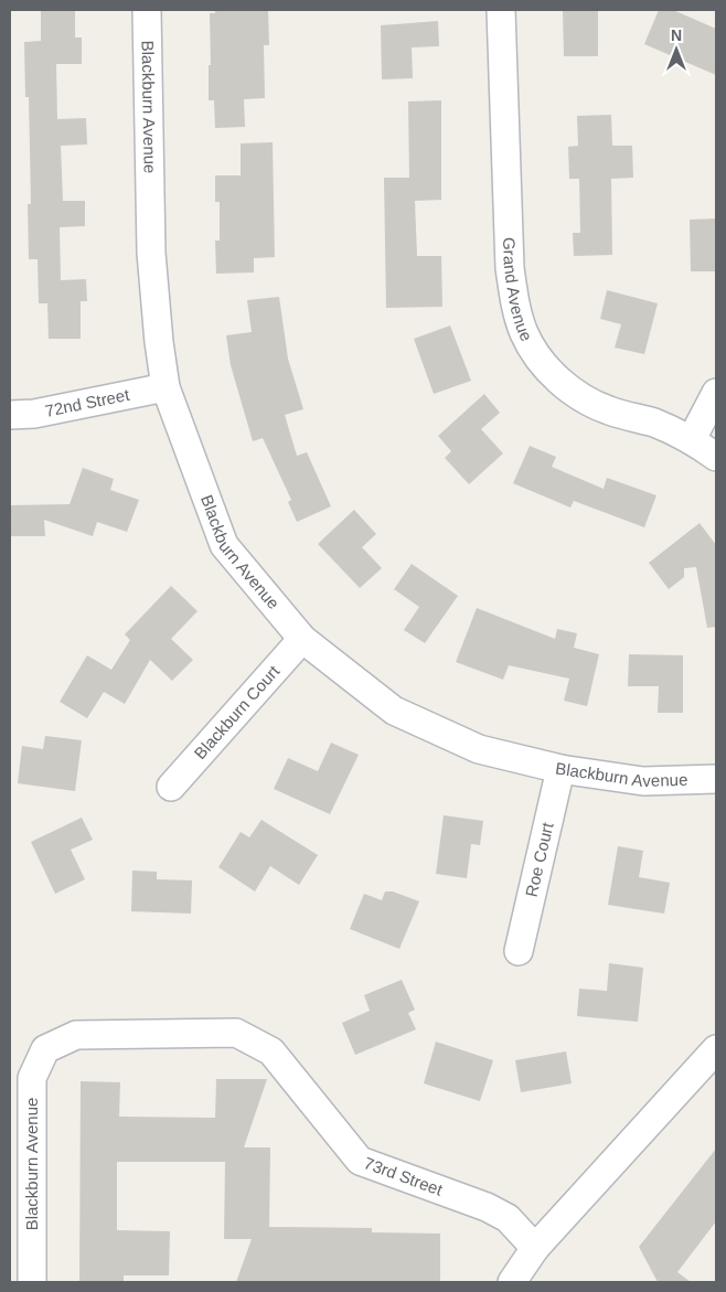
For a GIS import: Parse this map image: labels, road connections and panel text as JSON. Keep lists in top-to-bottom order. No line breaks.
{"streets":{"street":["Blackburn Avenue","Grand Avenue","72nd Street","Blackburn Court","Roe Court","73rd Street"]},"crossings":[["Blackburn Avenue","72nd Street"],["Blackburn Avenue","Blackburn Court"],["Blackburn Avenue","Roe Court"],["Blackburn Avenue","73rd Street"]],"north":"top"}
